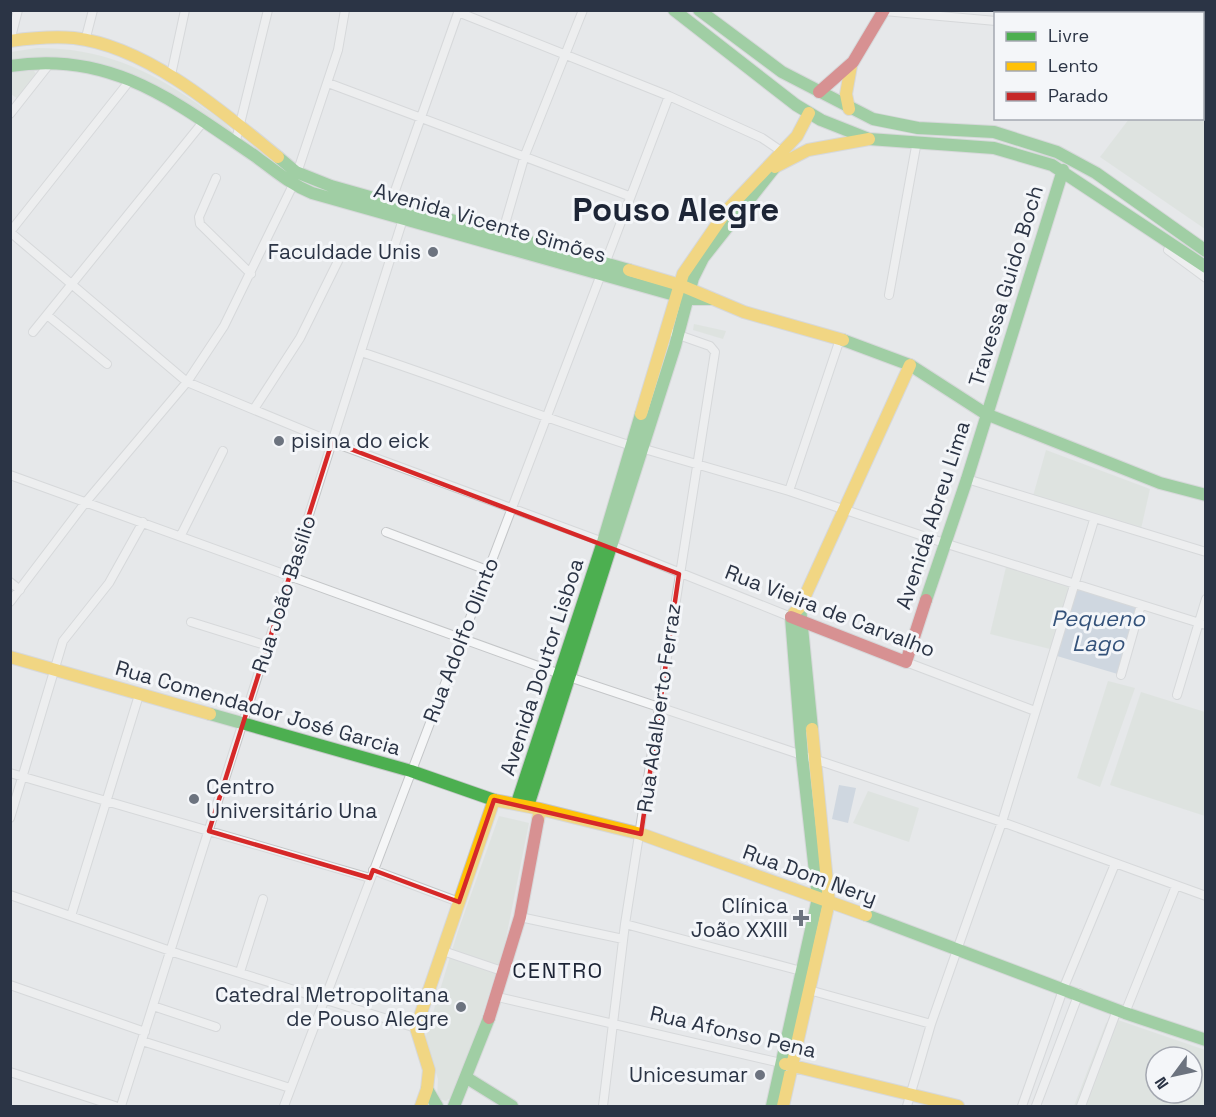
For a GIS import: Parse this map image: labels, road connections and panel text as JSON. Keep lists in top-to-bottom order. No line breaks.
{"streets":{"main road":["Avenida Vicente Simões","Travessa Guido Boch","Avenida Abreu Lima","Rua Vieira de Carvalho","Avenida Doutor Lisboa","Rua Comendador José Garcia","Rua Dom Nery","Rua Afonso Pena"],"street":["Rua João Basílio","Rua Adolfo Olinto","Rua Adalberto Ferraz"]},"crossings":[["Avenida Vicente Simões","Travessa Guido Boch"],["Avenida Vicente Simões","Avenida Abreu Lima"],["Avenida Vicente Simões","Rua João Basílio"],["Avenida Vicente Simões","Rua Adolfo Olinto"],["Avenida Vicente Simões","Avenida Doutor Lisboa"],["Travessa Guido Boch","Avenida Abreu Lima"],["Avenida Abreu Lima","Rua Vieira de Carvalho"],["Rua João Basílio","Rua Vieira de Carvalho"],["Rua João Basílio","Rua Comendador José Garcia"],["Rua Vieira de Carvalho","Rua Adolfo Olinto"],["Rua Vieira de Carvalho","Avenida Doutor Lisboa"],["Rua Vieira de Carvalho","Rua Adalberto Ferraz"],["Rua Adolfo Olinto","Rua Comendador José Garcia"],["Avenida Doutor Lisboa","Rua Comendador José Garcia"],["Avenida Doutor Lisboa","Rua Adalberto Ferraz"],["Avenida Doutor Lisboa","Rua Dom Nery"],["Avenida Doutor Lisboa","Rua Afonso Pena"],["Rua Comendador José Garcia","Rua Dom Nery"],["Rua Adalberto Ferraz","Rua Dom Nery"],["Rua Adalberto Ferraz","Rua Afonso Pena"]],"districts":["Pouso Alegre","CENTRO"],"water":["Pequeno Lago"],"places":{"other":["Faculdade Unis","pisina do eick","Centro Universitário Una","Catedral Metropolitana de Pouso Alegre","Unicesumar"],"health":["Clínica João XXIII"]},"legend":["Livre","Lento","Parado"],"north":"bottom left"}
